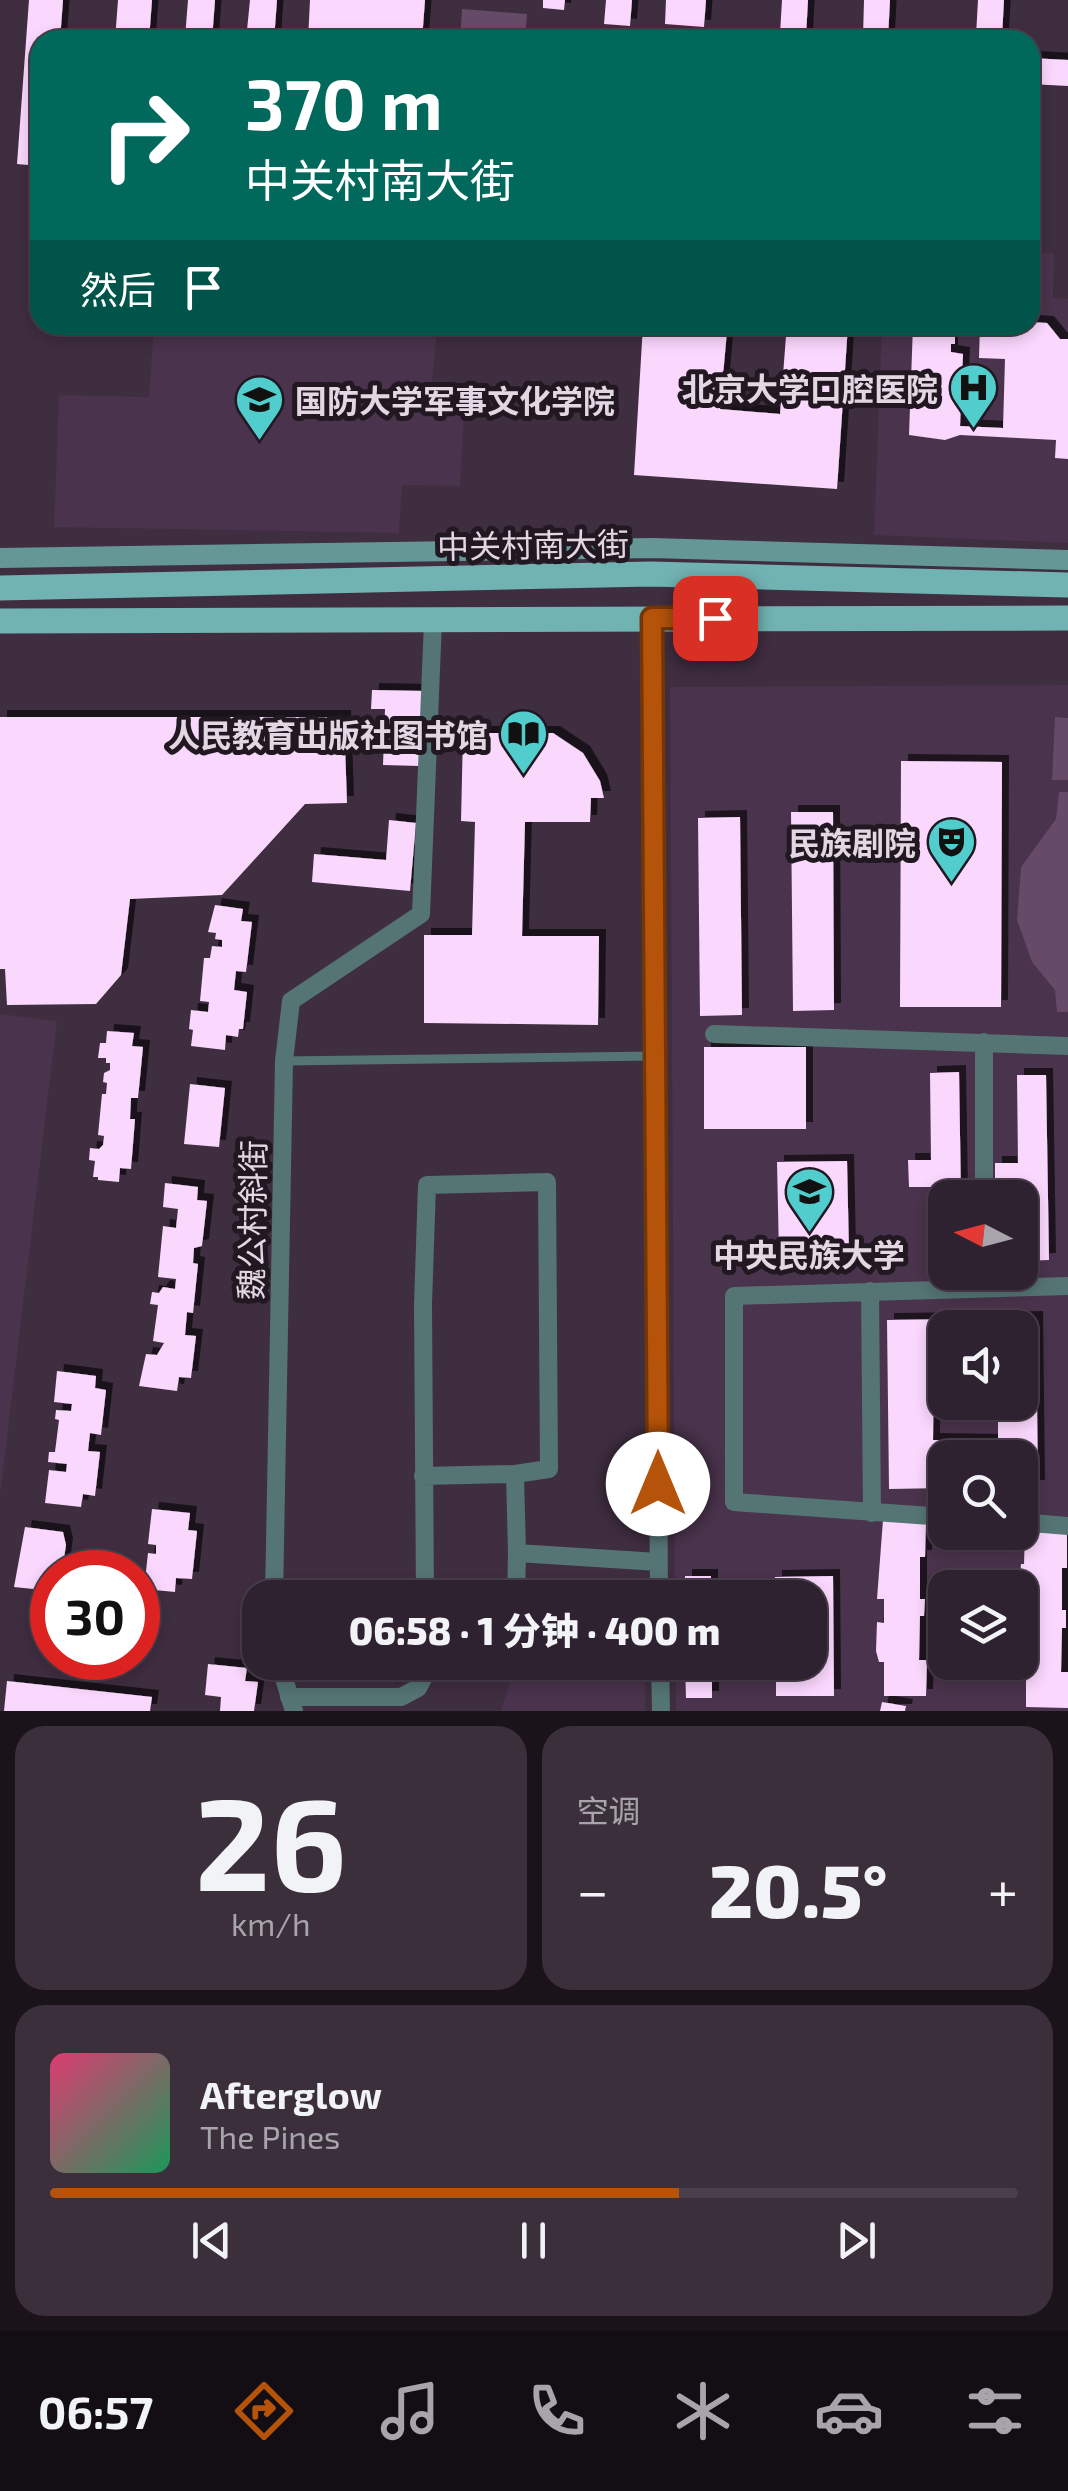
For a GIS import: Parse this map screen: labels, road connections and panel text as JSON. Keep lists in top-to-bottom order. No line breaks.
{"streets":{"main road":["中关村南大街"],"street":["魏公村斜街"]},"places":{"hospital":["北京大学口腔医院"],"school or university":["国防大学军事文化学院","中央民族大学"],"library":["人民教育出版社图书馆"],"theatre":["民族剧院"]},"north":"left","page":{"turn":["370 m","中关村南大街"],"then":"然后","limit":"30","trip":"06:58 · 1 分钟 · 400 m","tile":[["26","km/h"],"空调"],"heat":["−","20.5°","+"],"song":["Afterglow","The Pines"],"tabs":"06:57"}}
